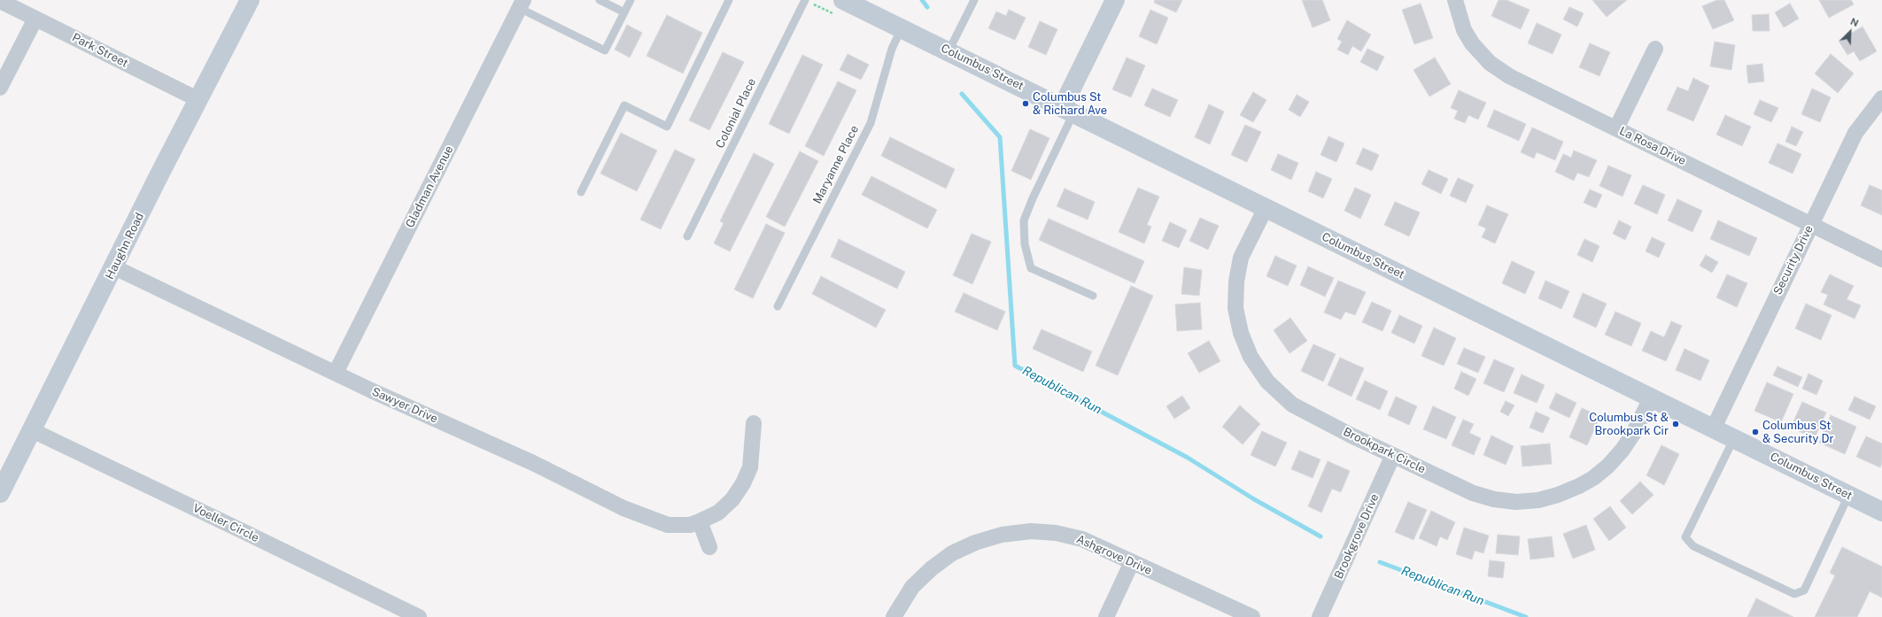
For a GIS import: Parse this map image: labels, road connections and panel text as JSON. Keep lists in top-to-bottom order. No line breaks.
{"streets":{"main road":["Columbus Street","Haughn Road"],"street":["Park Street","La Rosa Drive","Gladman Avenue","Security Drive","Sawyer Drive","Brookpark Circle","Voeller Circle","Brookgrove Drive","Ashgrove Drive"],"lane":["Colonial Place","Maryanne Place"]},"crossings":[["Park Street","Haughn Road"],["Columbus Street","Maryanne Place"],["Columbus Street","Security Drive"],["Columbus Street","Brookpark Circle"],["La Rosa Drive","Security Drive"],["Gladman Avenue","Sawyer Drive"],["Haughn Road","Sawyer Drive"],["Haughn Road","Voeller Circle"],["Brookpark Circle","Brookgrove Drive"]],"water":["Republican Run"],"places":["Columbus St & Richard Ave","Columbus St & Brookpark Cir","Columbus St & Security Dr"],"north":"top right"}
